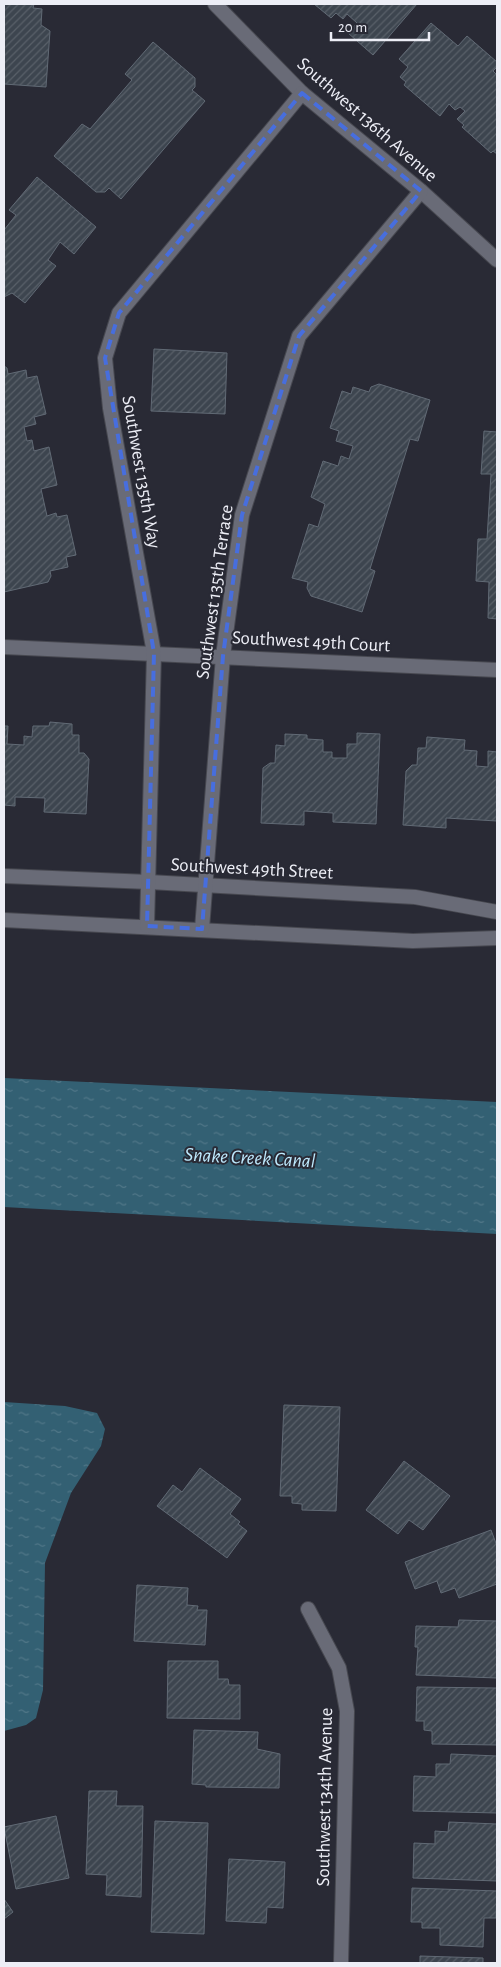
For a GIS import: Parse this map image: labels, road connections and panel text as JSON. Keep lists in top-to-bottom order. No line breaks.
{"streets":{"street":["Southwest 136th Avenue","Southwest 135th Way","Southwest 135th Terrace","Southwest 49th Court","Southwest 49th Street","Southwest 134th Avenue"]},"crossings":[["Southwest 136th Avenue","Southwest 135th Way"],["Southwest 136th Avenue","Southwest 135th Terrace"],["Southwest 135th Way","Southwest 49th Court"],["Southwest 135th Way","Southwest 49th Street"],["Southwest 135th Terrace","Southwest 49th Court"],["Southwest 135th Terrace","Southwest 49th Street"]],"water":["Snake Creek Canal"],"scale_bar":"20 m"}
